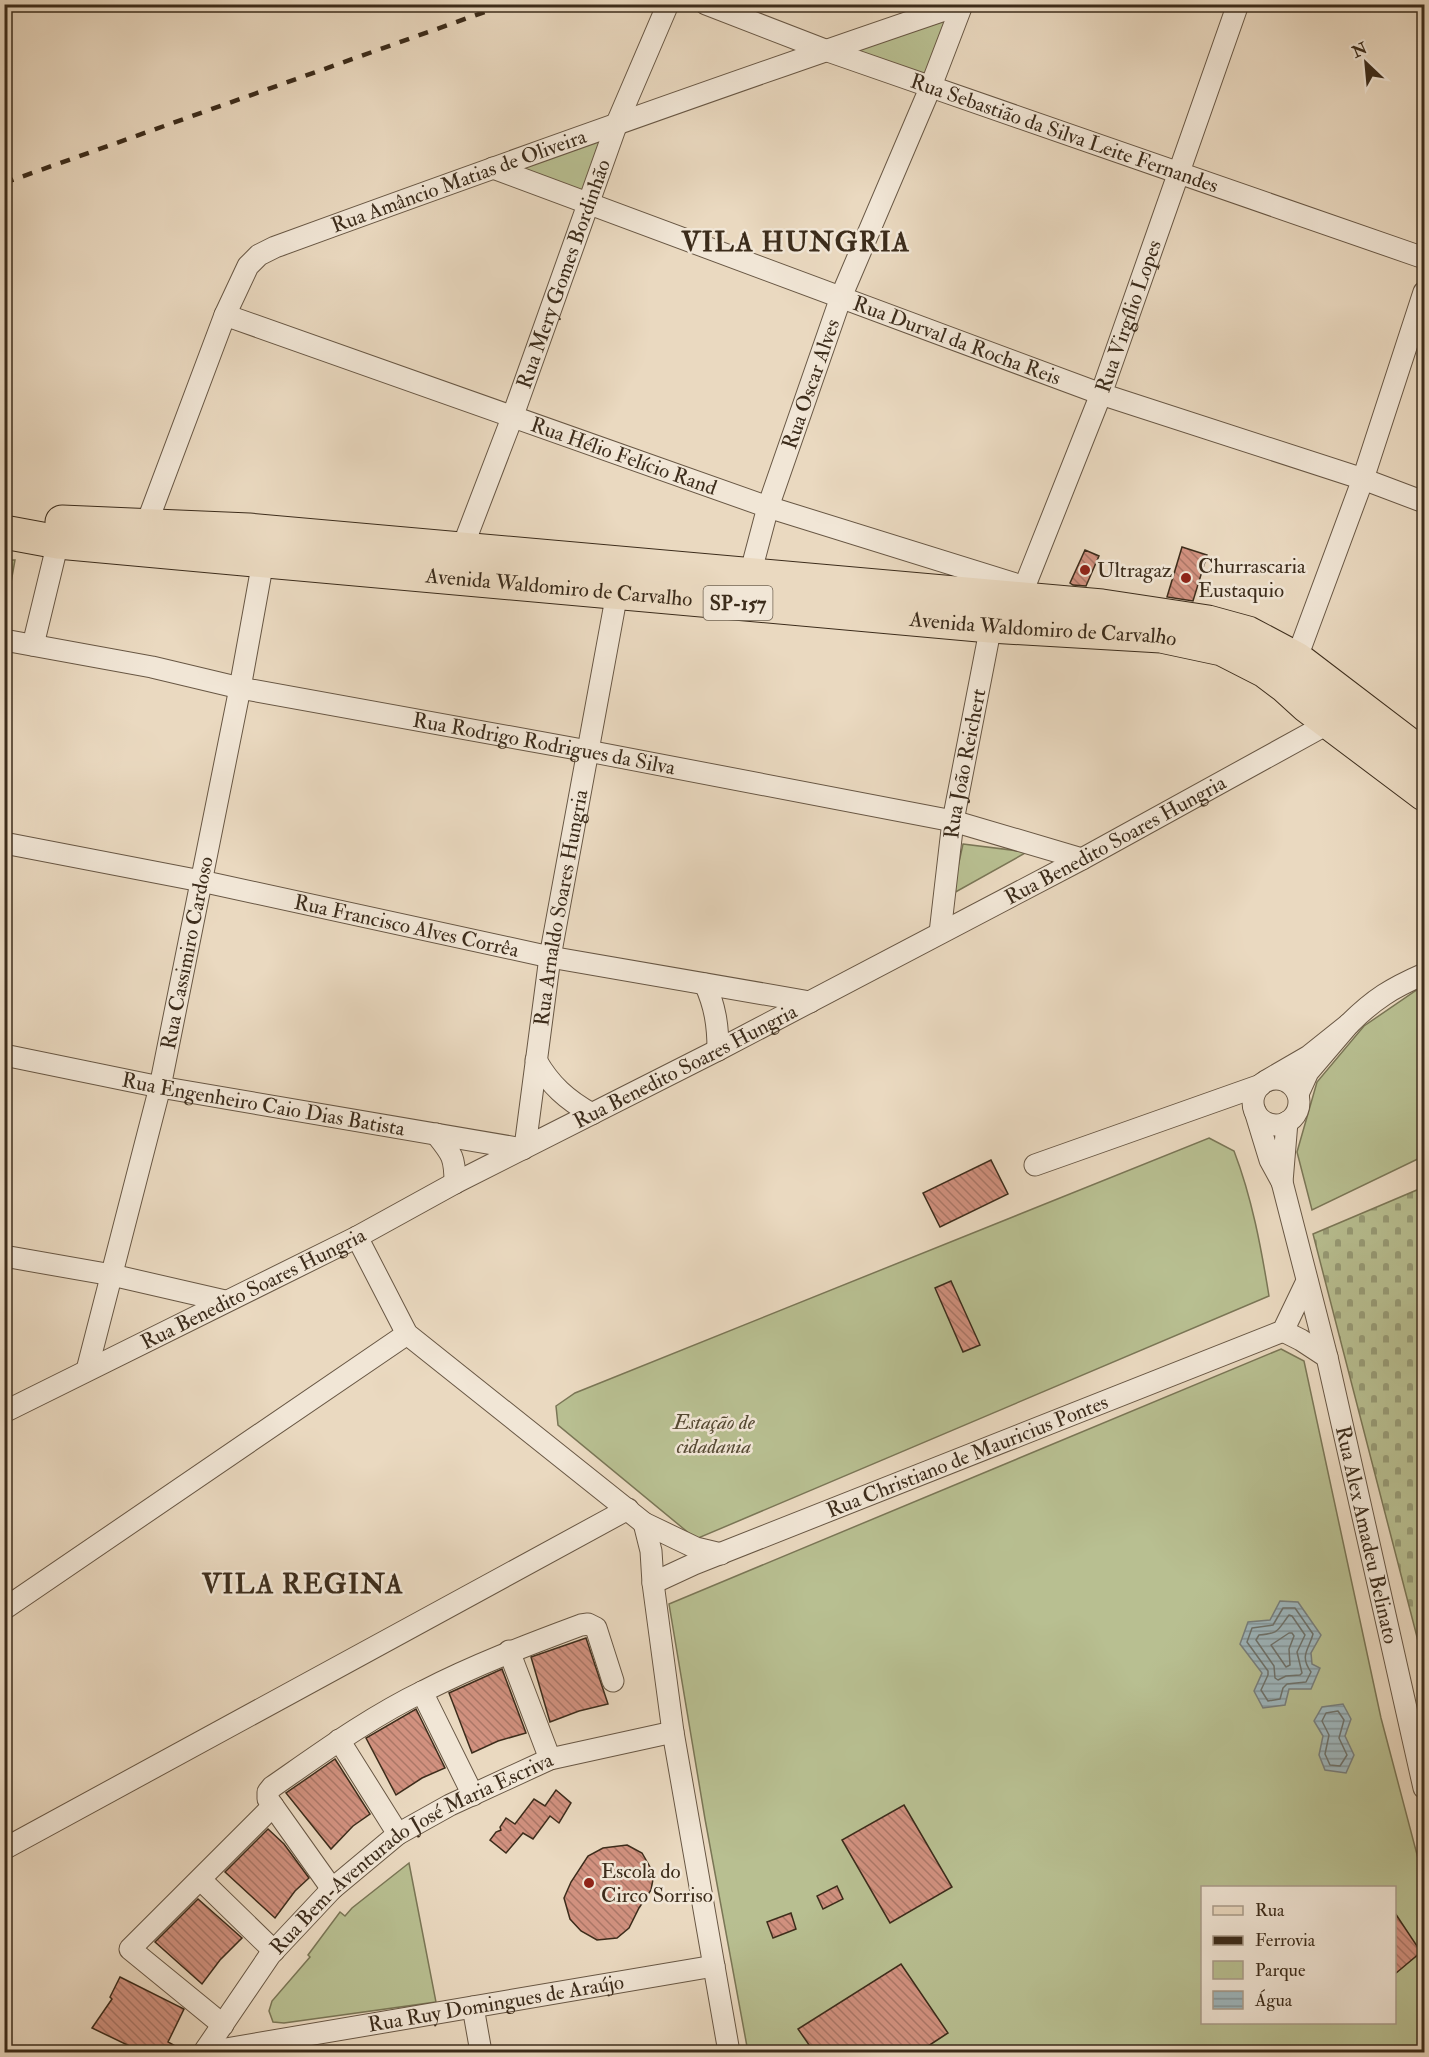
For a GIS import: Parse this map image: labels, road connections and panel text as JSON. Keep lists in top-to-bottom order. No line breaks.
{"streets":{"main road":["Avenida Waldomiro de Carvalho","SP-157"],"street":["Rua Sebastião da Silva Leite Fernandes","Rua Amâncio Matias de Oliveira","Rua Mery Gomes Bordinhão","Rua Virgílio Lopes","Rua Durval da Rocha Reis","Rua Oscar Alves","Rua Hélio Felício Rand","Rua Rodrigo Rodrigues da Silva","Rua João Reichert","Rua Benedito Soares Hungria","Rua Arnaldo Soares Hungria","Rua Francisco Alves Corrêa","Rua Cassimiro Cardoso","Rua Engenheiro Caio Dias Batista","Rua Christiano de Mauricius Pontes","Rua Alex Amadeu Belinato","Rua Bem-Aventurado José Maria Escriva","Rua Ruy Domingues de Araújo"]},"crossings":[["Rua Sebastião da Silva Leite Fernandes","Rua Amâncio Matias de Oliveira"],["Rua Sebastião da Silva Leite Fernandes","Rua Virgílio Lopes"],["Rua Sebastião da Silva Leite Fernandes","Rua Oscar Alves"],["Rua Amâncio Matias de Oliveira","Rua Mery Gomes Bordinhão"],["Rua Amâncio Matias de Oliveira","Rua Durval da Rocha Reis"],["Rua Amâncio Matias de Oliveira","Rua Oscar Alves"],["Rua Amâncio Matias de Oliveira","Rua Hélio Felício Rand"],["Rua Amâncio Matias de Oliveira","Avenida Waldomiro de Carvalho"],["Rua Mery Gomes Bordinhão","Rua Durval da Rocha Reis"],["Rua Mery Gomes Bordinhão","Rua Hélio Felício Rand"],["Rua Mery Gomes Bordinhão","Avenida Waldomiro de Carvalho"],["Rua Virgílio Lopes","Rua Durval da Rocha Reis"],["Rua Virgílio Lopes","Rua Hélio Felício Rand"],["Rua Virgílio Lopes","Avenida Waldomiro de Carvalho"],["Rua Virgílio Lopes","Rua João Reichert"],["Rua Durval da Rocha Reis","Rua Oscar Alves"],["Rua Oscar Alves","Rua Hélio Felício Rand"],["Rua Oscar Alves","Avenida Waldomiro de Carvalho"],["Rua Hélio Felício Rand","Avenida Waldomiro de Carvalho"],["Rua Hélio Felício Rand","Rua João Reichert"],["Avenida Waldomiro de Carvalho","Rua João Reichert"],["Avenida Waldomiro de Carvalho","Rua Benedito Soares Hungria"],["Avenida Waldomiro de Carvalho","Rua Arnaldo Soares Hungria"],["Avenida Waldomiro de Carvalho","Rua Cassimiro Cardoso"],["Rua Rodrigo Rodrigues da Silva","Rua João Reichert"],["Rua Rodrigo Rodrigues da Silva","Rua Benedito Soares Hungria"],["Rua Rodrigo Rodrigues da Silva","Rua Arnaldo Soares Hungria"],["Rua Rodrigo Rodrigues da Silva","Rua Cassimiro Cardoso"],["Rua João Reichert","Rua Benedito Soares Hungria"],["Rua Benedito Soares Hungria","Rua Arnaldo Soares Hungria"],["Rua Benedito Soares Hungria","Rua Francisco Alves Corrêa"],["Rua Benedito Soares Hungria","Rua Cassimiro Cardoso"],["Rua Benedito Soares Hungria","Rua Engenheiro Caio Dias Batista"],["Rua Arnaldo Soares Hungria","Rua Francisco Alves Corrêa"],["Rua Arnaldo Soares Hungria","Rua Engenheiro Caio Dias Batista"],["Rua Francisco Alves Corrêa","Rua Cassimiro Cardoso"],["Rua Cassimiro Cardoso","Rua Engenheiro Caio Dias Batista"],["Rua Bem-Aventurado José Maria Escriva","Rua Ruy Domingues de Araújo"]],"districts":["VILA HUNGRIA","VILA REGINA"],"parks":["Estação de cidadania"],"places":["Ultragaz","Churrascaria Eustaquio","Escola do Circo Sorriso"],"legend":["Rua","Ferrovia","Parque","Água"],"north":"top left"}
